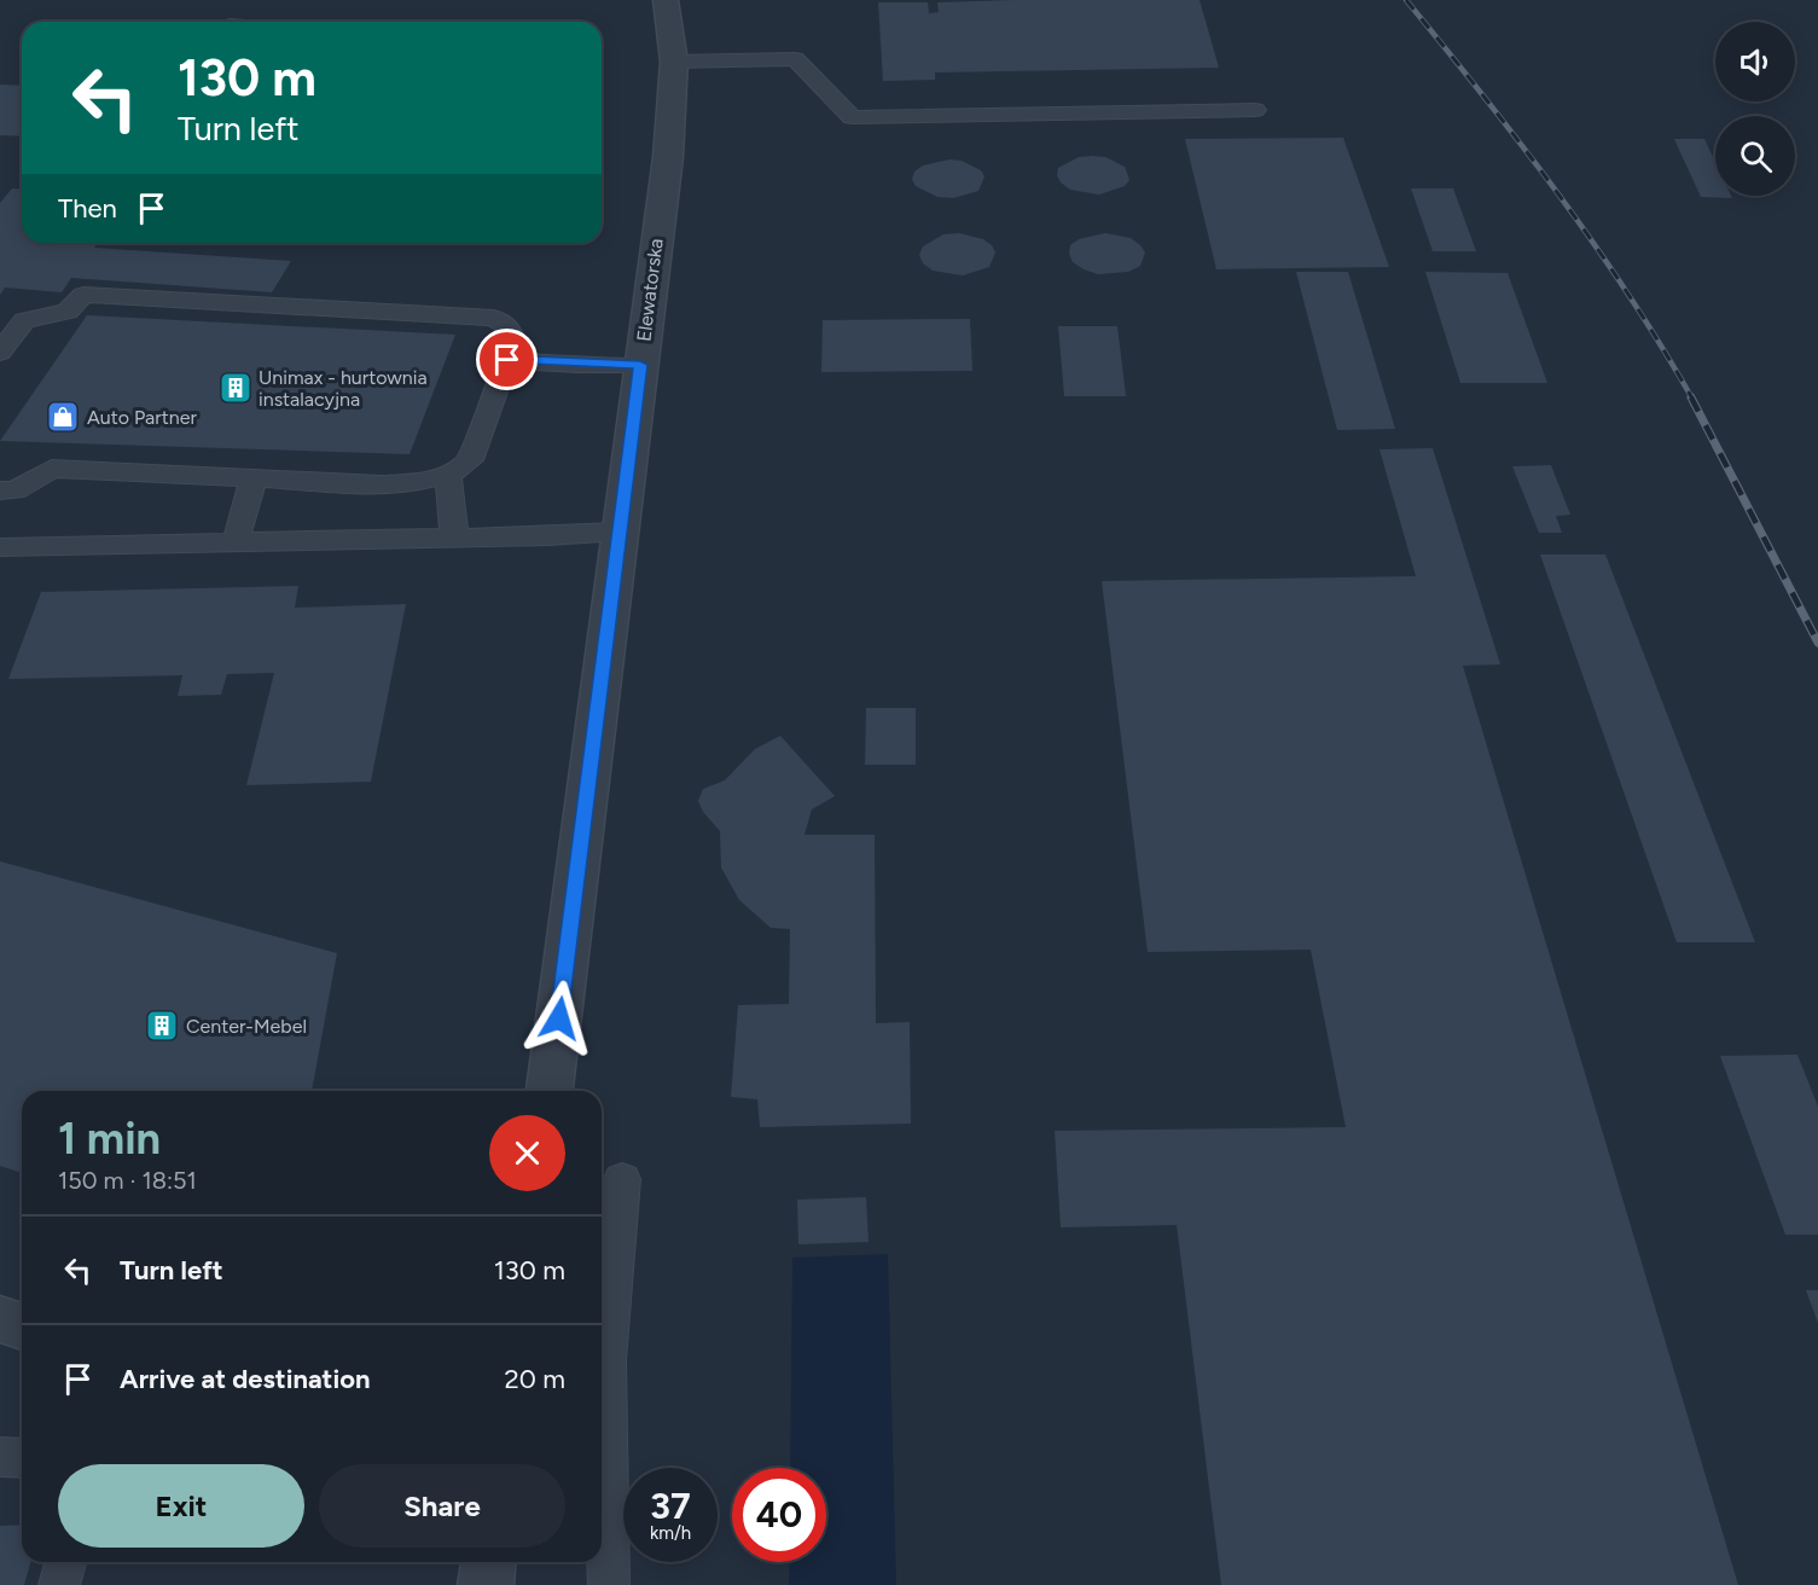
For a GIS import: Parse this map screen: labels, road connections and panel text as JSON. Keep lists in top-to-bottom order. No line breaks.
{"streets":{"street":["Elewatorska"]},"places":{"building":["Unimax - hurtownia instalacyjna","Center-Mebel"],"shop":["Auto Partner"]},"page":{"turn":["130 m","Turn left"],"then":"Then","heading":["1 min","150 m · 18:51"],"list":[{"name":"Turn left","value":"130 m"},{"name":"Arrive at destination","value":"20 m"}],"buttons":["Exit","Share"],"speed":"37 km/h","limit":"40"}}
